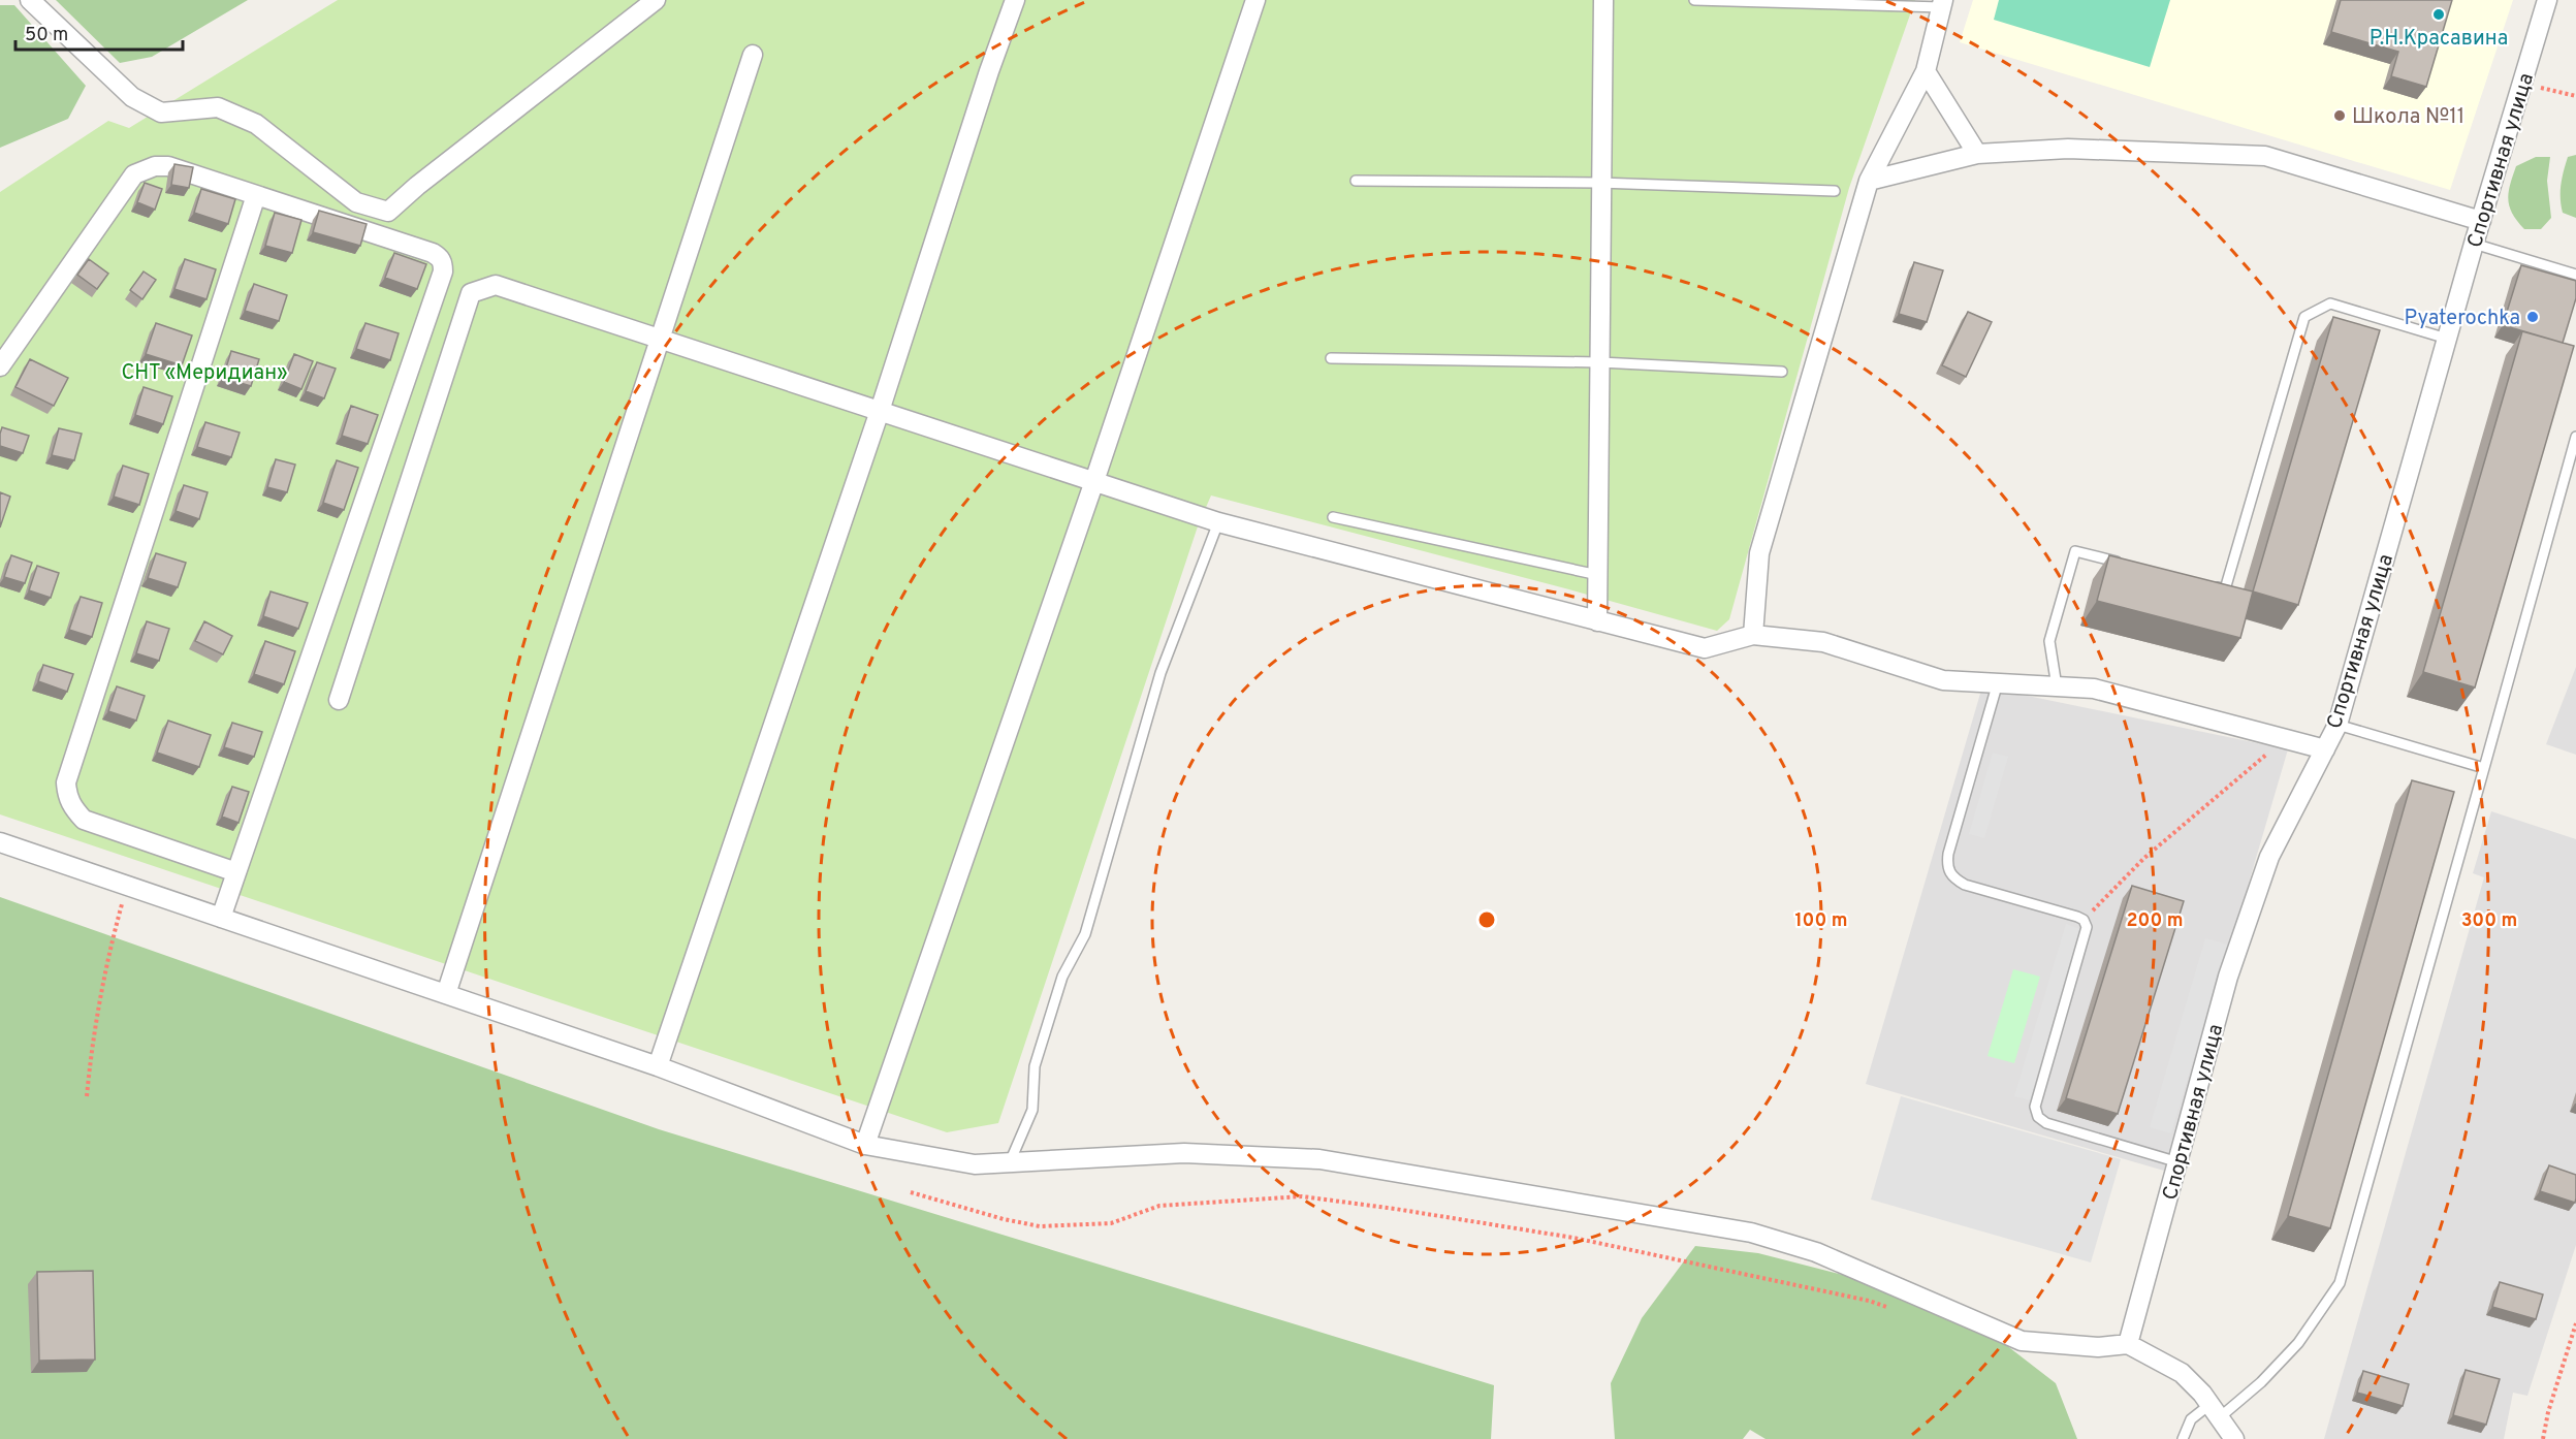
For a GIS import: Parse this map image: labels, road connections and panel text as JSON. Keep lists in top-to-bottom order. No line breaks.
{"streets":{"street":["Спортивная улица"]},"parks":["СНТ «Меридиан»"],"places":["Р.Н.Красавина","Школа №11","Pyaterochka"],"scale_bar":"50 m","rings":["100 m","200 m","300 m"]}
